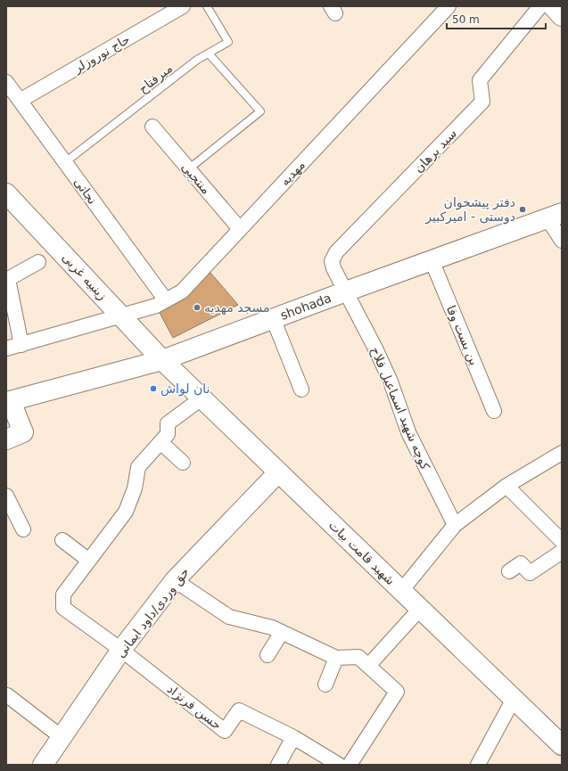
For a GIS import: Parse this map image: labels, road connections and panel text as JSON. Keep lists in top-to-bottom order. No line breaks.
{"streets":{"main road":["زینبیه غربی","shohada","شهید قامت بیات","حق وردی/داود ایمانی"],"street":["حاج نوروزلر","سید برهان","مهدیه","منتجبی","نجاتی","بن بست وفا","کوچه شهید اسماعیل فلاح","حسن فرنژاد"],"lane":["میرفتاح"]},"crossings":[["حاج نوروزلر","نجاتی"],["میرفتاح","نجاتی"],["سید برهان","shohada"],["سید برهان","کوچه شهید اسماعیل فلاح"],["مهدیه","منتجبی"],["مهدیه","نجاتی"],["مهدیه","زینبیه غربی"],["زینبیه غربی","shohada"],["زینبیه غربی","شهید قامت بیات"],["shohada","بن بست وفا"],["shohada","کوچه شهید اسماعیل فلاح"],["shohada","شهید قامت بیات"],["شهید قامت بیات","حق وردی/داود ایمانی"],["حق وردی/داود ایمانی","حسن فرنژاد"]],"places":["دفتر پیشخوان دوستی - امیرکبیر","مسجد مهدیه","نان لواش"],"scale_bar":"50 m"}
